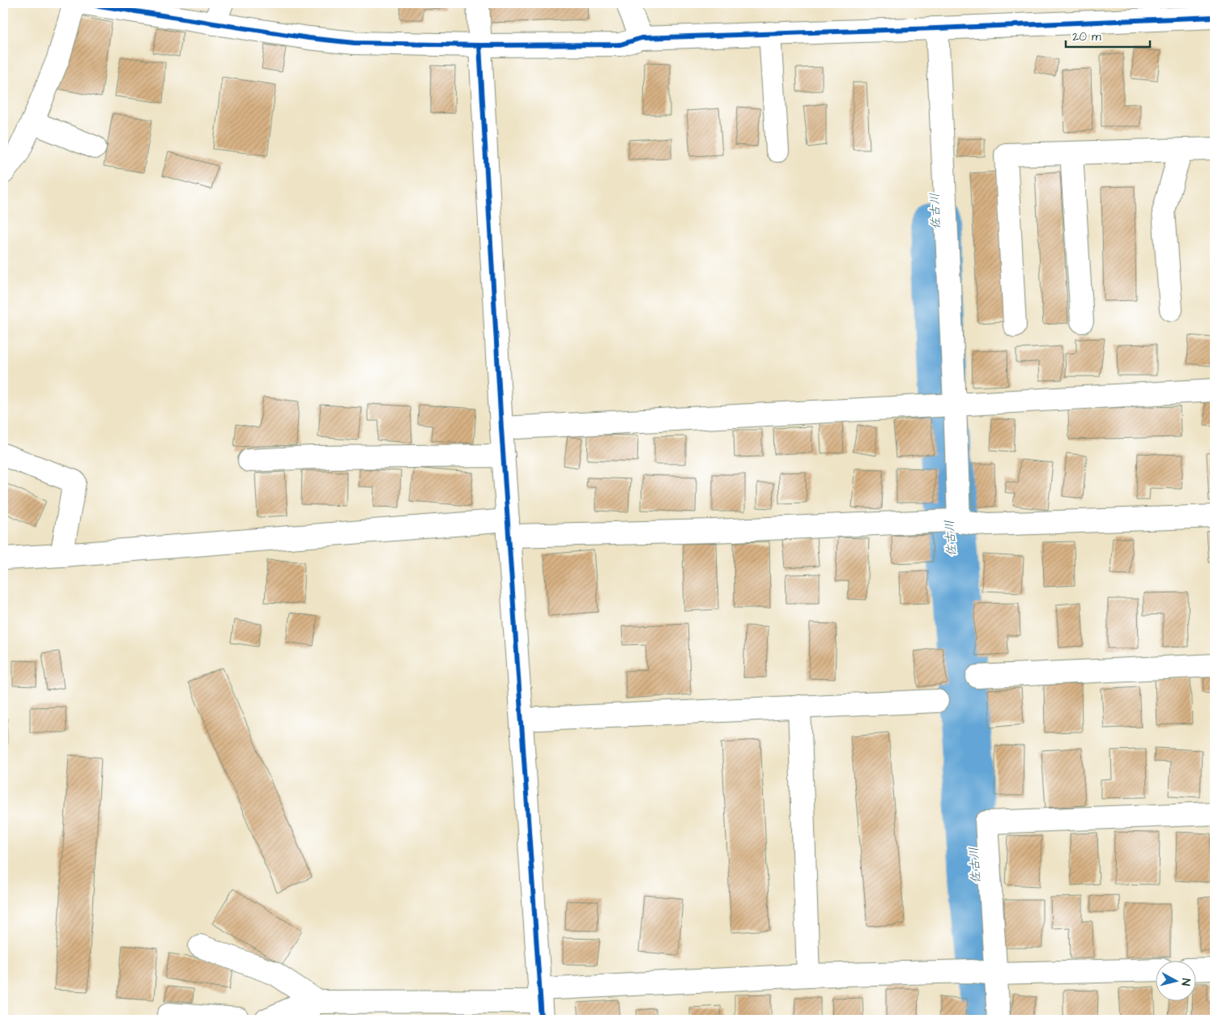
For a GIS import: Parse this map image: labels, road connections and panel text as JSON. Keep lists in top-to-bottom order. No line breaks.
{"water":["佐古川"],"scale_bar":"20 m","north":"right"}
